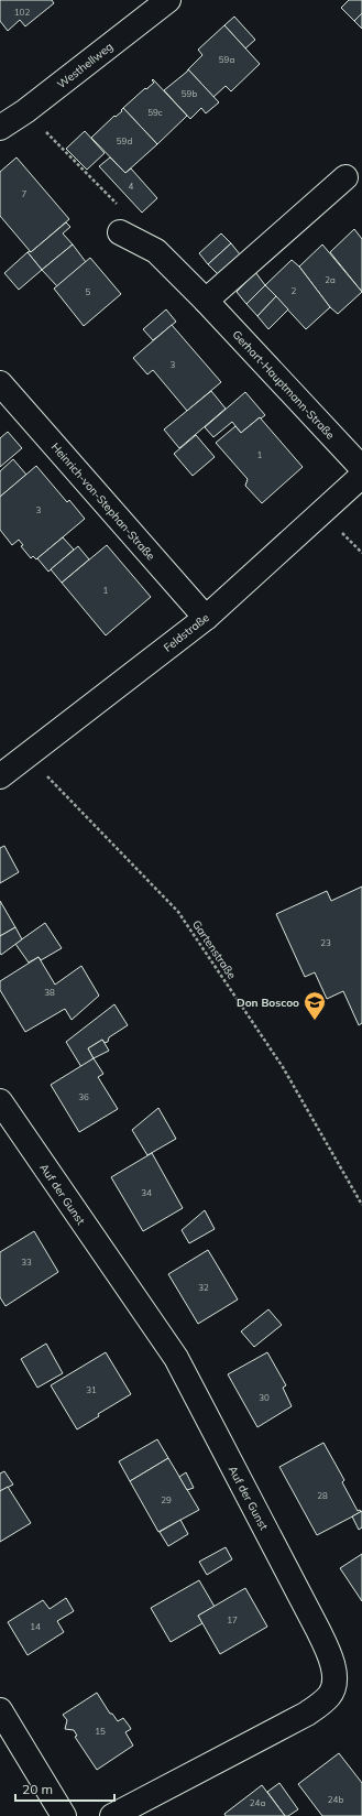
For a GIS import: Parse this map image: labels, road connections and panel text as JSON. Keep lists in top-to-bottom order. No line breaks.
{"streets":{"street":["Westhellweg","Gerhart-Hauptmann-Straße","Heinrich-von-Stephan-Straße","Feldstraße","Auf der Gunst"],"path":["Gartenstraße"]},"crossings":[["Heinrich-von-Stephan-Straße","Feldstraße"],["Feldstraße","Gartenstraße"]],"places":{"school or university":["Don Boscoo"]},"house_numbers":["102","59a","59b","59c","59d","4","7","2a","2","5","3","1","3","1","23","38","36","34","33","32","31","30","28","29","17","14","15","24b","24a"],"scale_bar":"20 m"}
